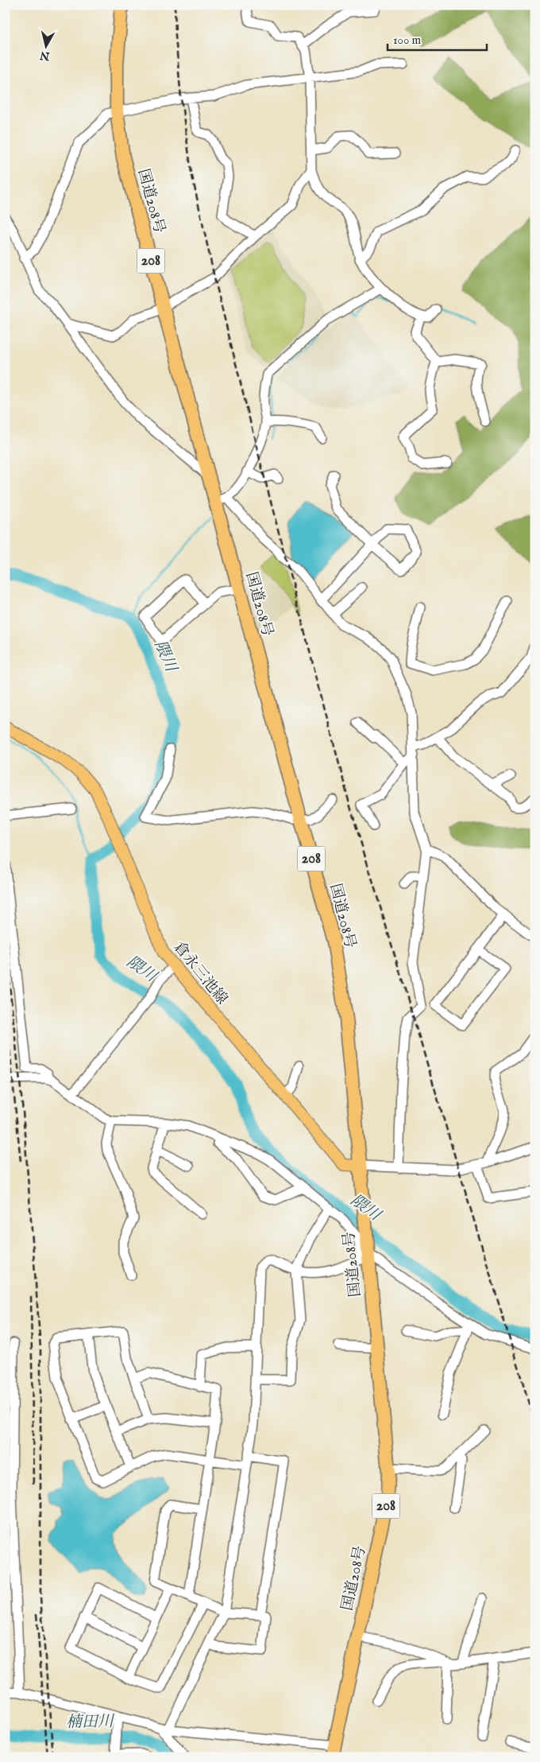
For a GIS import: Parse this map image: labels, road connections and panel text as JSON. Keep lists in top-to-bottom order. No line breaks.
{"streets":{"highway":["国道208号","208"],"main road":["倉永三池線"]},"crossings":[["国道208号","倉永三池線"]],"water":["隈川","楠田川"],"scale_bar":"100 m","north":"bottom"}
